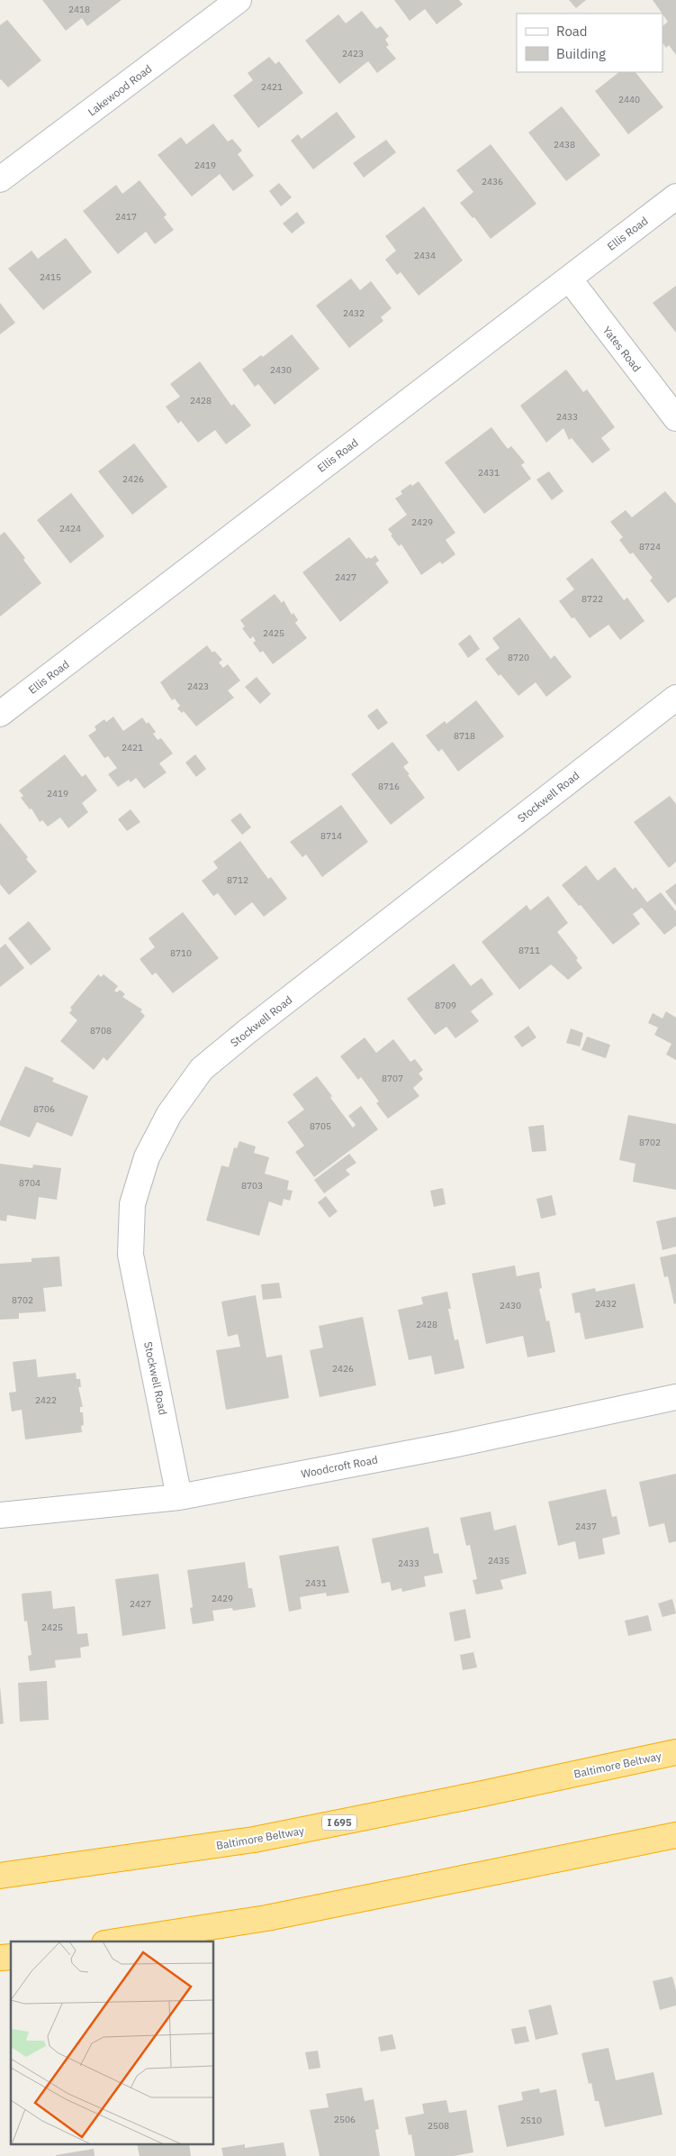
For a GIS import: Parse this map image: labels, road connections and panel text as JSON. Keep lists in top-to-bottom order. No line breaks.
{"streets":{"highway":["Baltimore Beltway","I 695"],"street":["Lakewood Road","Ellis Road","Yates Road","Stockwell Road","Woodcroft Road"]},"crossings":[["Ellis Road","Yates Road"],["Stockwell Road","Woodcroft Road"]],"house_numbers":["2418","2423","2421","2440","2438","2419","2436","2417","2434","2415","2432","2430","2428","2433","2431","2426","2429","2424","8724","2427","8722","2425","8720","2423","8718","2421","8716","2419","8714","8712","8711","8710","8709","8708","8707","8706","8705","8702","8704","8703","8702","2432","2430","2428","2426","2422","2437","2435","2433","2431","2429","2427","2425","2506","2510","2508"],"legend":["Road","Building"]}
